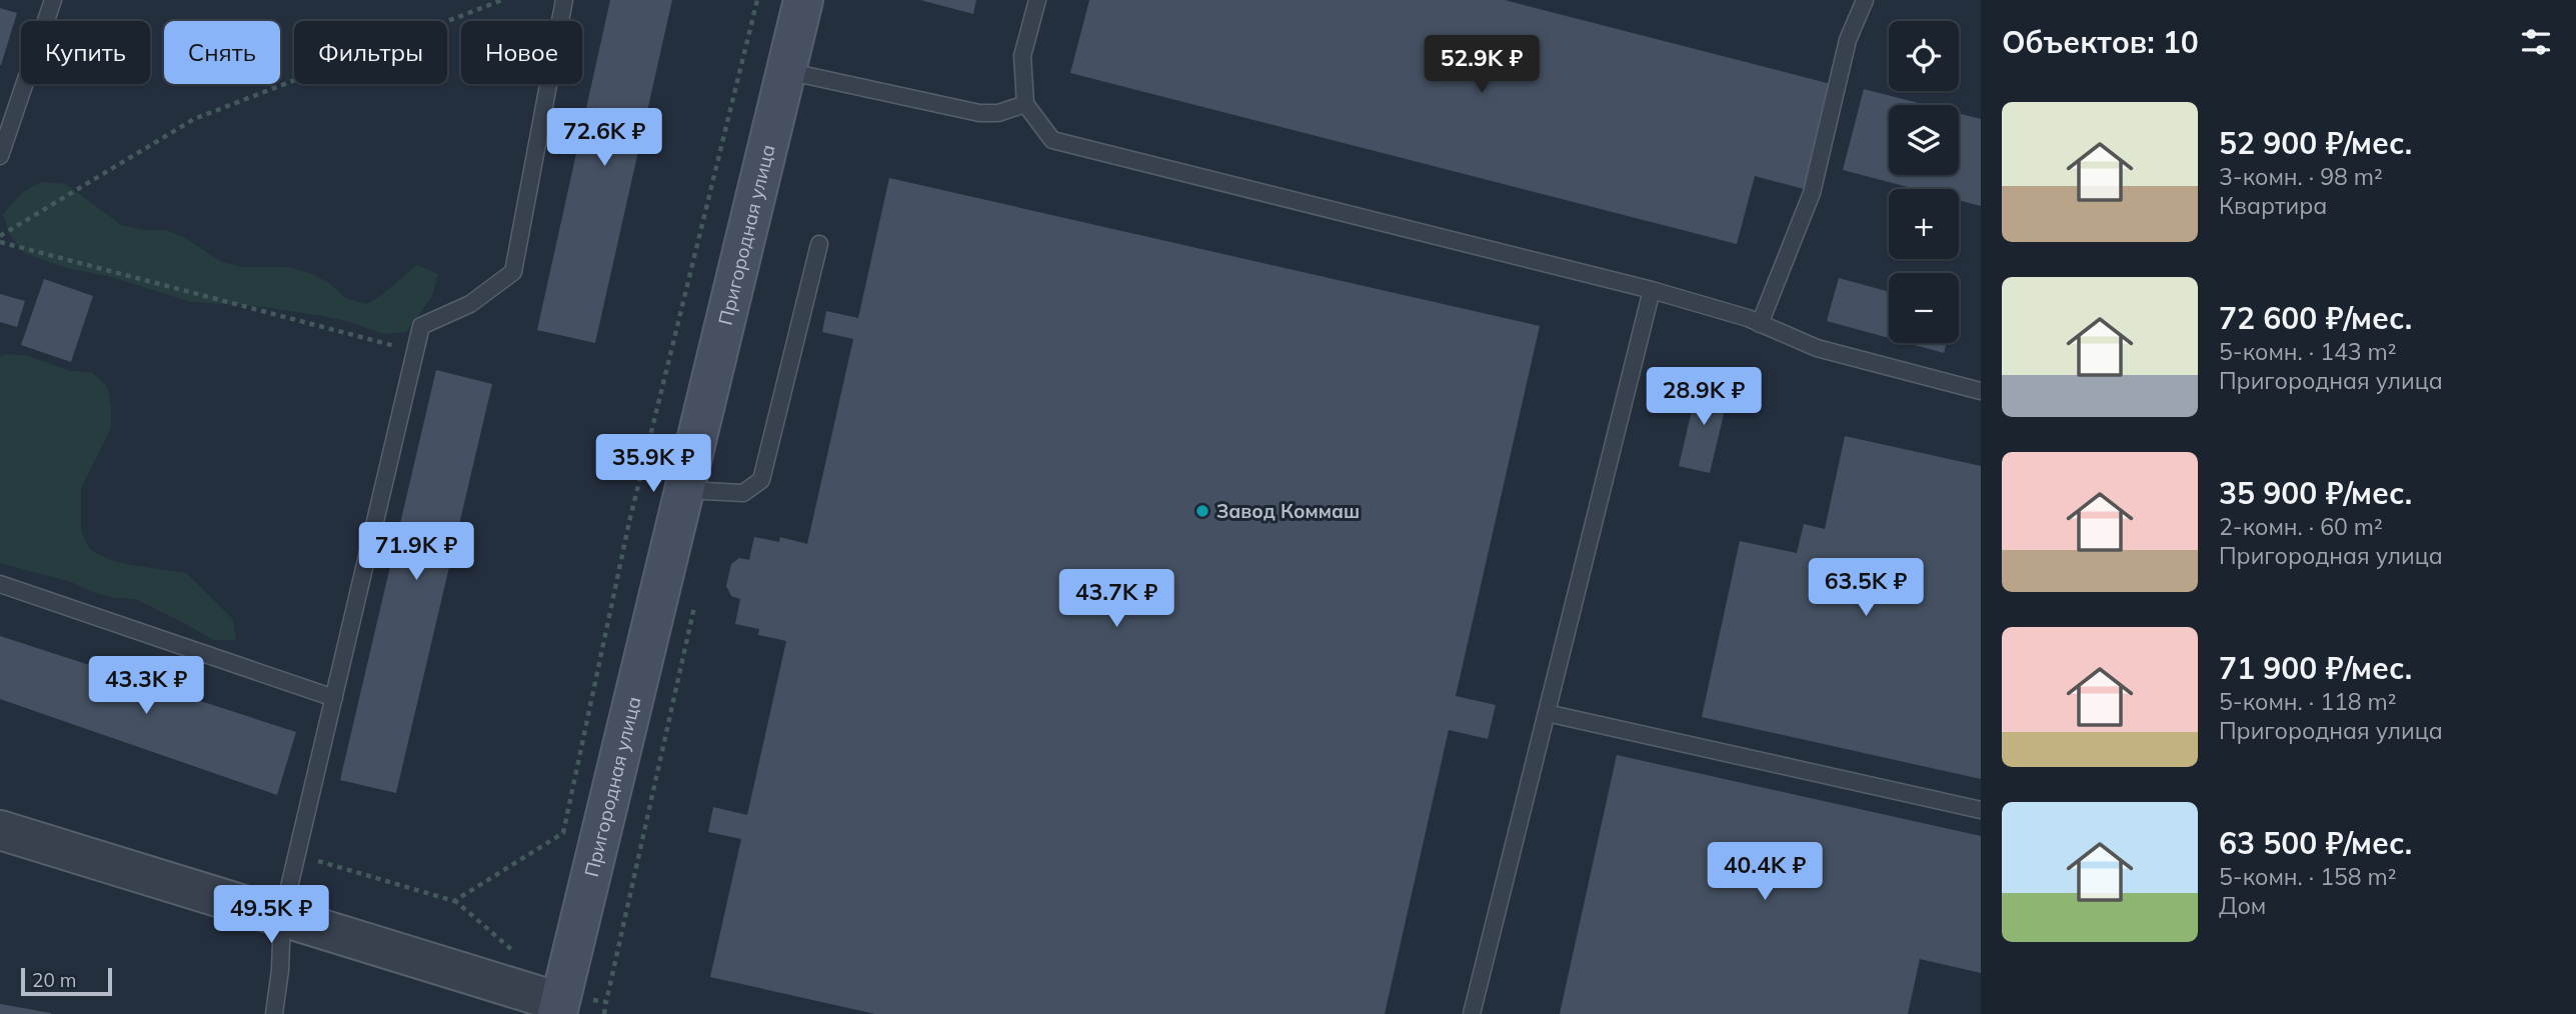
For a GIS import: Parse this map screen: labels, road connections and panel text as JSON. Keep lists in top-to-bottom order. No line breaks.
{"streets":{"main road":["Пригородная улица"]},"places":["Завод Коммаш"],"scale_bar":"20 m","page":{"heading":"Объектов: 10","map_buttons":["+","−"],"chip":["Купить","Снять","Фильтры","Новое"],"price":["52.9K ₽","72.6K ₽","28.9K ₽","35.9K ₽","71.9K ₽","63.5K ₽","43.7K ₽","43.3K ₽","40.4K ₽","49.5K ₽"],"list":[{"name":"52 900 ₽/мес.","note":"3-комн. · 98 m² · Квартира"},{"name":"72 600 ₽/мес.","note":"5-комн. · 143 m² · Пригородная улица"},{"name":"35 900 ₽/мес.","note":"2-комн. · 60 m² · Пригородная улица"},{"name":"71 900 ₽/мес.","note":"5-комн. · 118 m² · Пригородная улица"},{"name":"63 500 ₽/мес.","note":"5-комн. · 158 m² · Дом"}],"scale":"20 m"}}
